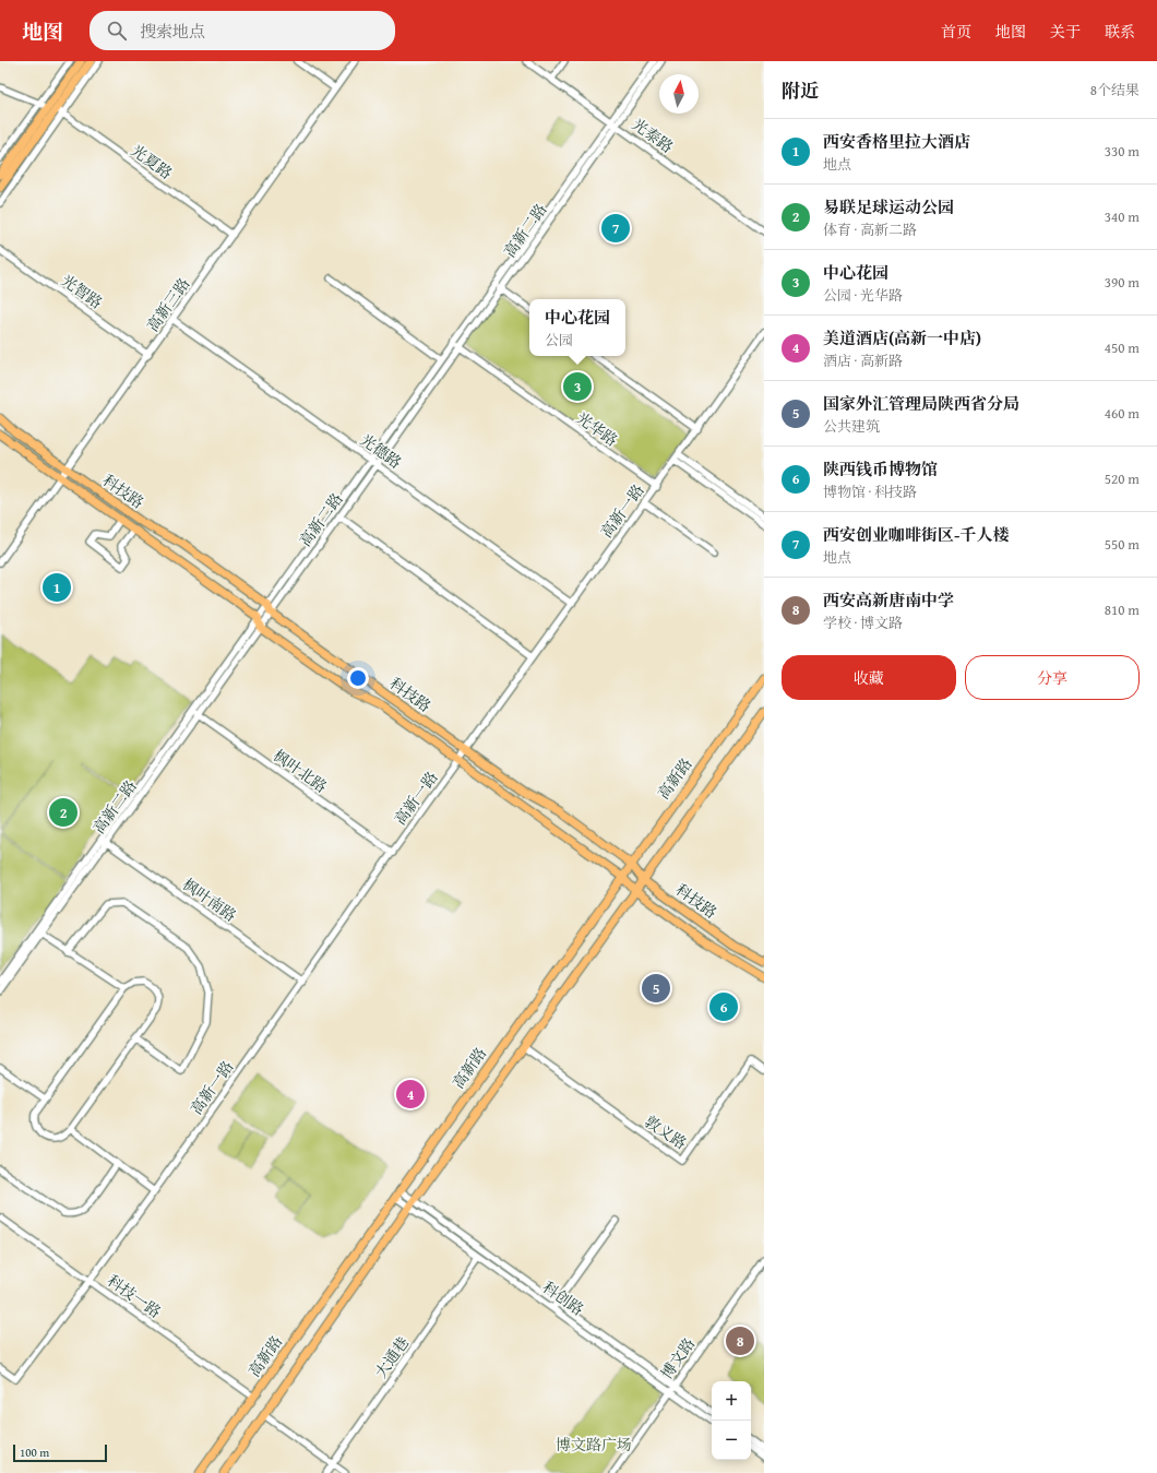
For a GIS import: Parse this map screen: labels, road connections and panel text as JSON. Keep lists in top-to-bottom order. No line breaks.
{"streets":{"main road":["科技路","高新路"],"street":["光泰路","光夏路","高新二路","光智路","高新三路","光华路","光德路","高新一路","枫叶北路","枫叶南路","敦义路","科技一路","科创路","大通巷","博文路"]},"crossings":[["光泰路","高新二路"],["光夏路","高新三路"],["高新二路","光华路"],["高新二路","光德路"],["高新二路","科技路"],["高新二路","枫叶北路"],["高新二路","枫叶南路"],["光智路","高新三路"],["高新三路","光德路"],["高新三路","科技路"],["光华路","高新一路"],["光德路","高新一路"],["科技路","高新一路"],["科技路","高新路"],["高新一路","枫叶北路"],["高新一路","枫叶南路"],["高新一路","科技一路"],["高新路","敦义路"],["高新路","科技一路"],["高新路","科创路"],["科创路","大通巷"],["科创路","博文路"]],"parks":["博文路广场"],"scale_bar":"100 m","north":"top","page":{"header":"地图","search":"搜索地点","nav":["首页","地图","关于","联系"],"heading":["附近","8个结果"],"list":[{"mark":"1","name":"西安香格里拉大酒店","note":"地点","value":"330 m"},{"mark":"2","name":"易联足球运动公园","note":"体育 · 高新二路","value":"340 m"},{"mark":"3","name":"中心花园","note":"公园 · 光华路","value":"390 m"},{"mark":"4","name":"美道酒店(高新一中店)","note":"酒店 · 高新路","value":"450 m"},{"mark":"5","name":"国家外汇管理局陕西省分局","note":"公共建筑","value":"460 m"},{"mark":"6","name":"陕西钱币博物馆","note":"博物馆 · 科技路","value":"520 m"},{"mark":"7","name":"西安创业咖啡街区-千人楼","note":"地点","value":"550 m"},{"mark":"8","name":"西安高新唐南中学","note":"学校 · 博文路","value":"810 m"}],"pins":["7","3","1","2","5","6","4","8"],"popup":["中心花园","公园"],"buttons":["收藏","分享"],"map_buttons":["+","−"],"scale":"100 m"}}
